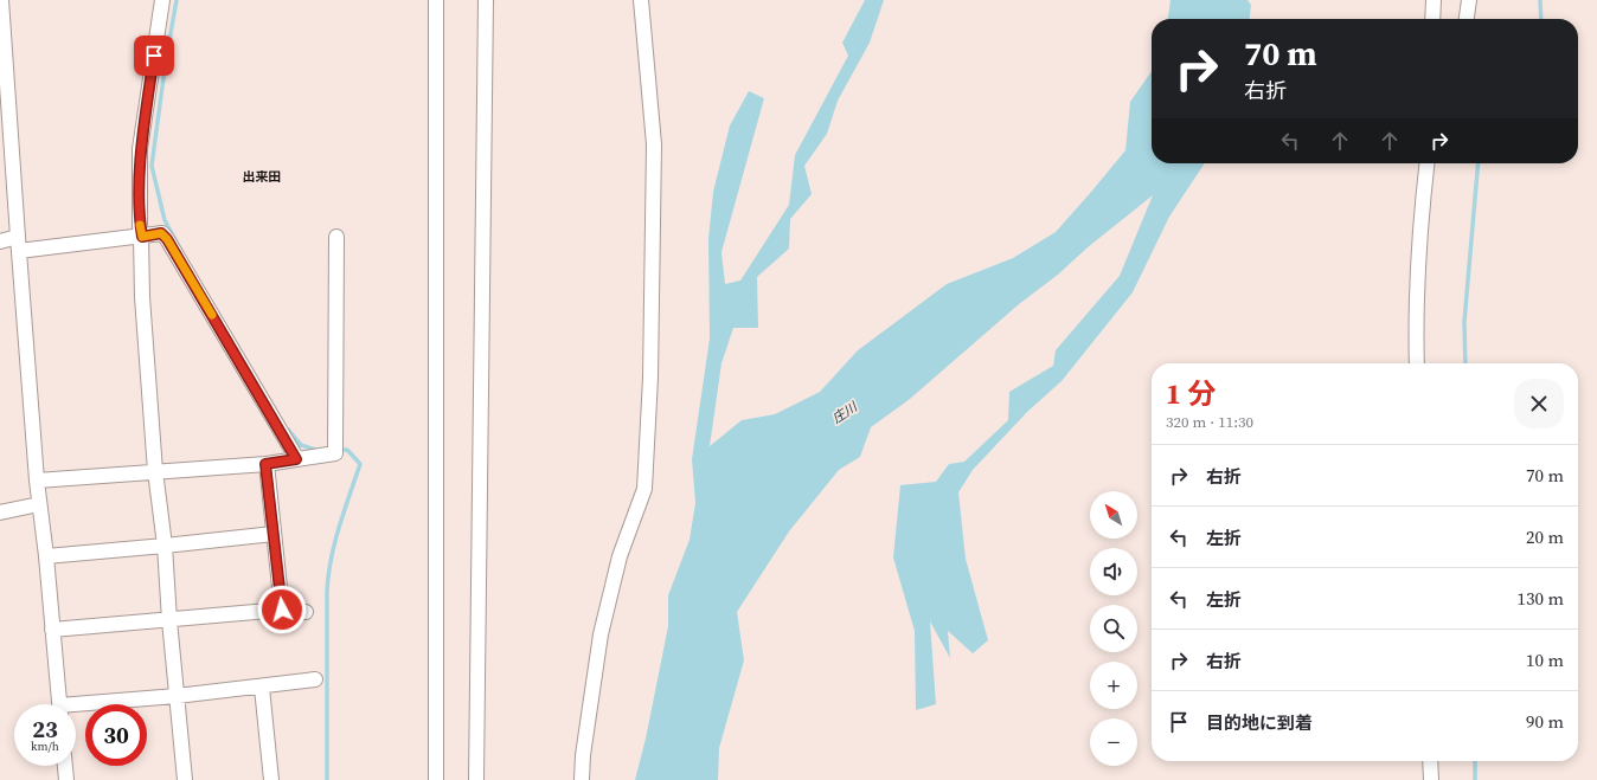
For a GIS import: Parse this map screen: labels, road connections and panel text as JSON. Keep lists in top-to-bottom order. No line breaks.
{"districts":["出来田"],"water":["庄川"],"north":"top left","page":{"turn":["70 m","右折"],"heading":["1 分","320 m · 11:30"],"list":[{"name":"右折","value":"70 m"},{"name":"左折","value":"20 m"},{"name":"左折","value":"130 m"},{"name":"右折","value":"10 m"},{"name":"目的地に到着","value":"90 m"}],"map_buttons":["+","−"],"speed":"23 km/h","limit":"30"}}
